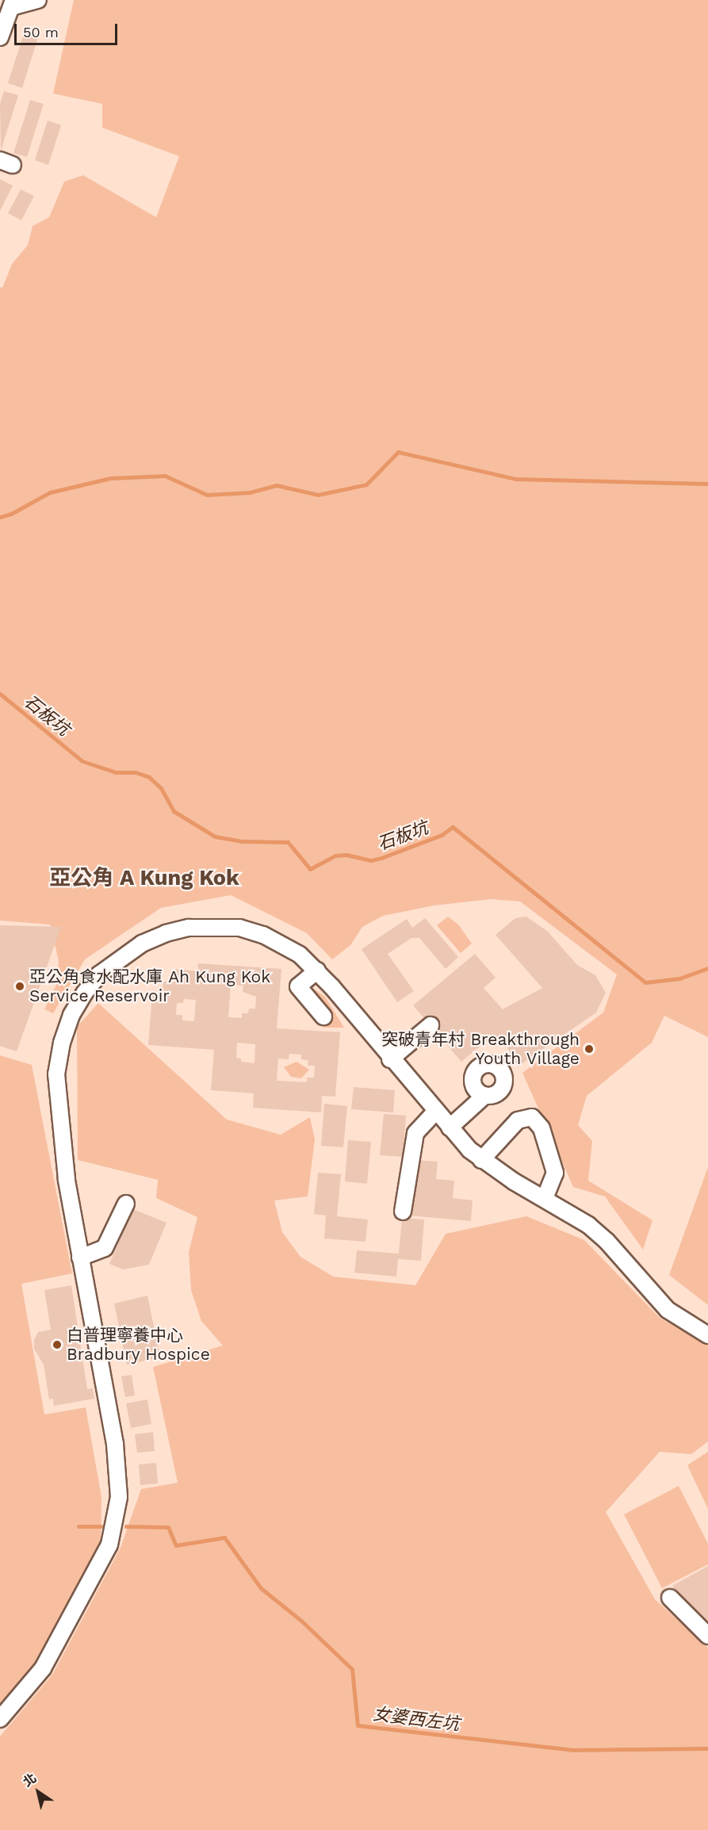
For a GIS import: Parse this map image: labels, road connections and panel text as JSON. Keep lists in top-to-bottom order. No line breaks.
{"districts":["亞公角 A Kung Kok"],"water":["石板坑","女婆西左坑"],"places":["亞公角食水配水庫 Ah Kung Kok Service Reservoir","突破青年村 Breakthrough Youth Village","白普理寧養中心 Bradbury Hospice"],"scale_bar":"50 m","north":"top left"}
